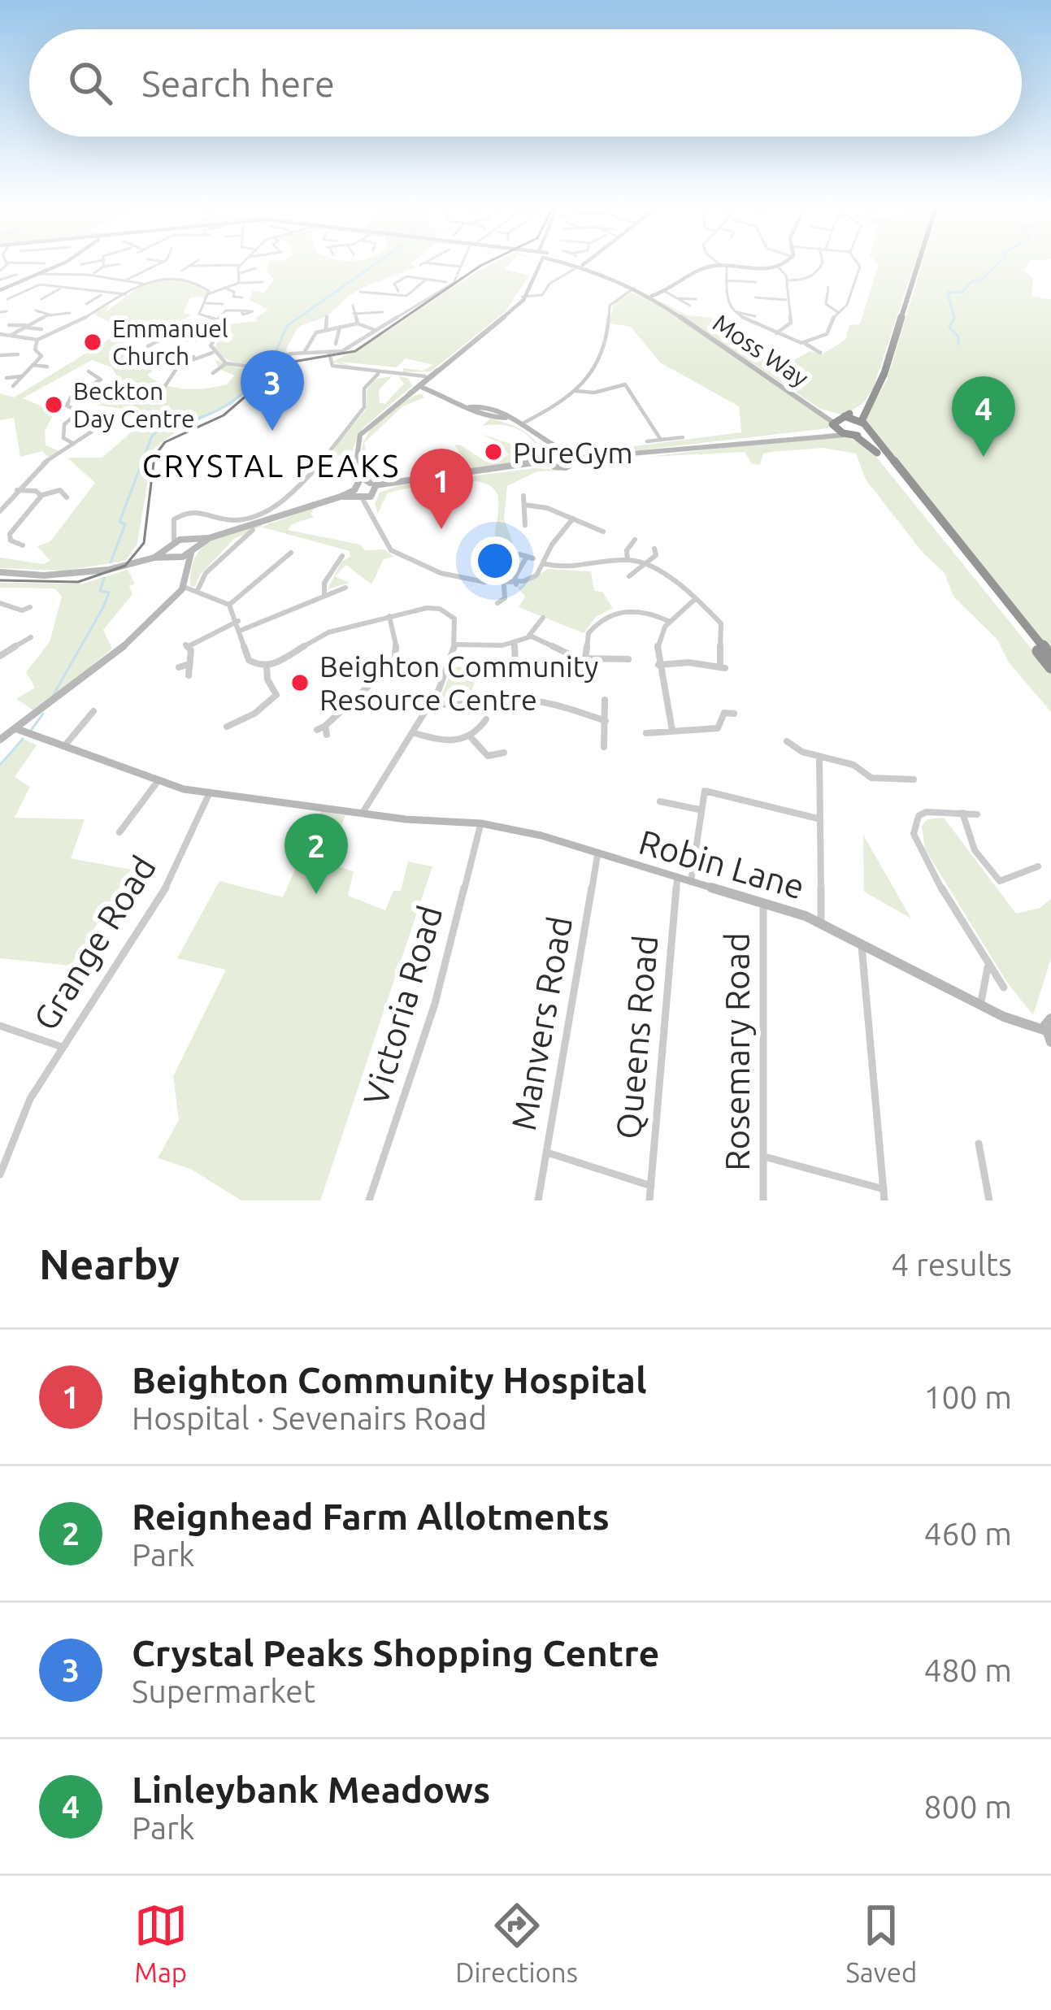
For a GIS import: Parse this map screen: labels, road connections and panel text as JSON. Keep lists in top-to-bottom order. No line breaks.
{"streets":{"street":["Moss Way","Robin Lane","Grange Road","Victoria Road","Manvers Road","Queens Road","Rosemary Road"]},"crossings":[["Robin Lane","Grange Road"],["Robin Lane","Victoria Road"],["Robin Lane","Manvers Road"],["Robin Lane","Queens Road"],["Robin Lane","Rosemary Road"]],"districts":["CRYSTAL PEAKS"],"places":["Emmanuel Church","Beckton Day Centre","PureGym","Beighton Community Resource Centre"],"page":{"search":"Search here","pins":["3","4","1","2"],"heading":["Nearby","4 results"],"list":[{"mark":"1","name":"Beighton Community Hospital","note":"Hospital · Sevenairs Road","value":"100 m"},{"mark":"2","name":"Reignhead Farm Allotments","note":"Park","value":"460 m"},{"mark":"3","name":"Crystal Peaks Shopping Centre","note":"Supermarket","value":"480 m"},{"mark":"4","name":"Linleybank Meadows","note":"Park","value":"800 m"}],"nav":["Map","Directions","Saved"]}}
